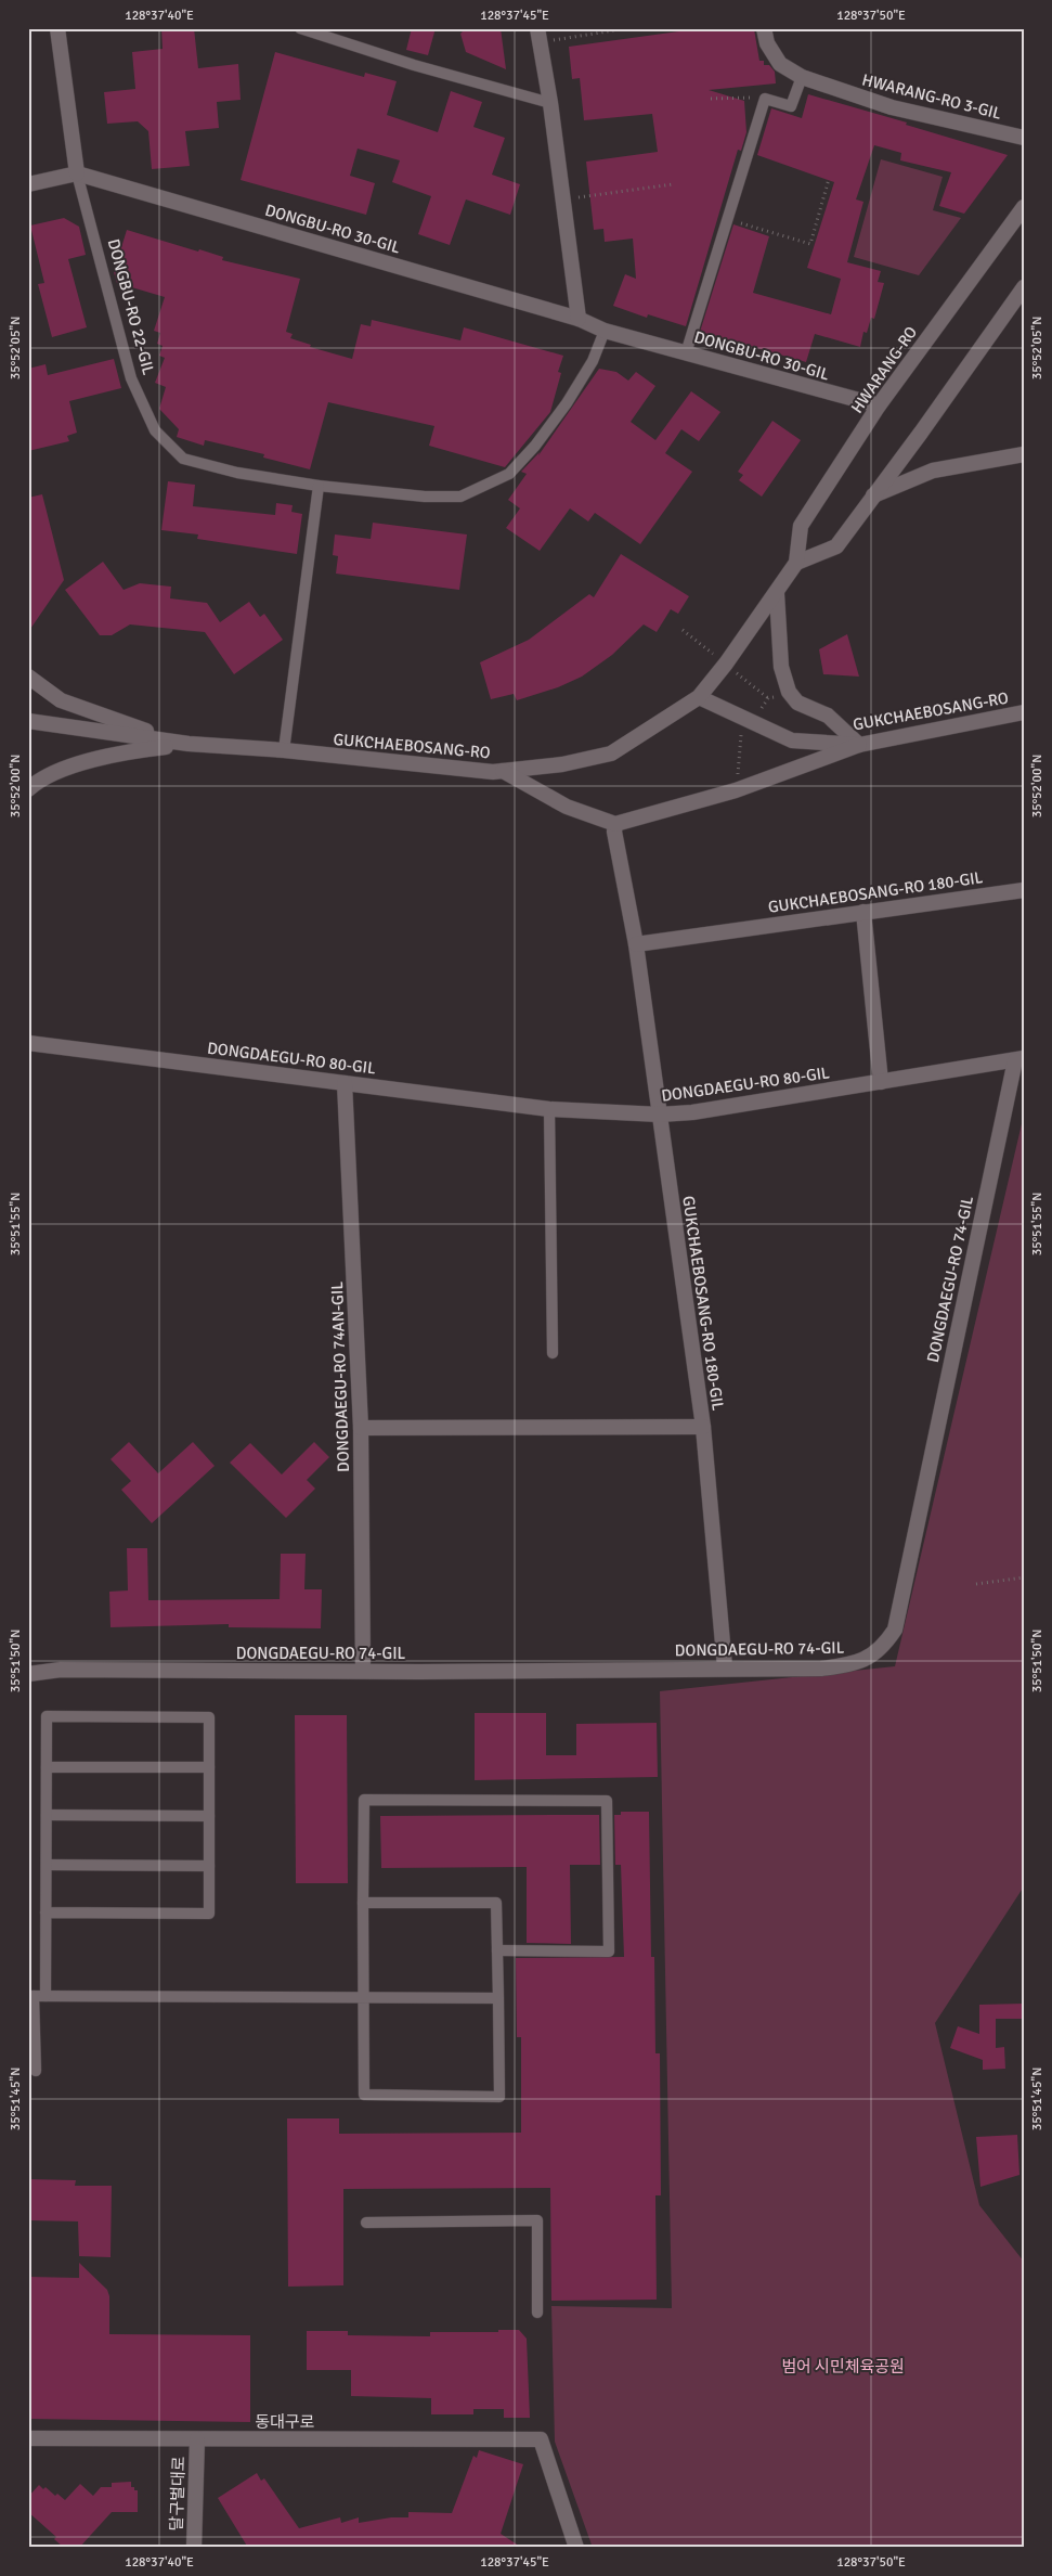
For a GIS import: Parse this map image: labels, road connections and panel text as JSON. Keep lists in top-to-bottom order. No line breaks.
{"streets":{"street":["HWARANG-RO 3-GIL","DONGBU-RO 30-GIL","DONGBU-RO 22-GIL","HWARANG-RO","GUKCHAEBOSANG-RO","GUKCHAEBOSANG-RO 180-GIL","DONGDAEGU-RO 80-GIL","DONGDAEGU-RO 74-GIL","DONGDAEGU-RO 74AN-GIL","동대구로","달구벌대로"]},"crossings":[["DONGBU-RO 30-GIL","DONGBU-RO 22-GIL"],["DONGBU-RO 30-GIL","HWARANG-RO"],["HWARANG-RO","GUKCHAEBOSANG-RO"],["GUKCHAEBOSANG-RO 180-GIL","DONGDAEGU-RO 80-GIL"],["GUKCHAEBOSANG-RO 180-GIL","DONGDAEGU-RO 74-GIL"],["DONGDAEGU-RO 80-GIL","DONGDAEGU-RO 74-GIL"],["DONGDAEGU-RO 80-GIL","DONGDAEGU-RO 74AN-GIL"],["DONGDAEGU-RO 74-GIL","DONGDAEGU-RO 74AN-GIL"],["동대구로","달구벌대로"]],"parks":["범어 시민체육공원"],"coordinates":["128°37'40\"E","128°37'45\"E","128°37'50\"E","35°52'05\"N","35°52'00\"N","35°51'55\"N","35°51'50\"N","35°51'45\"N"]}
